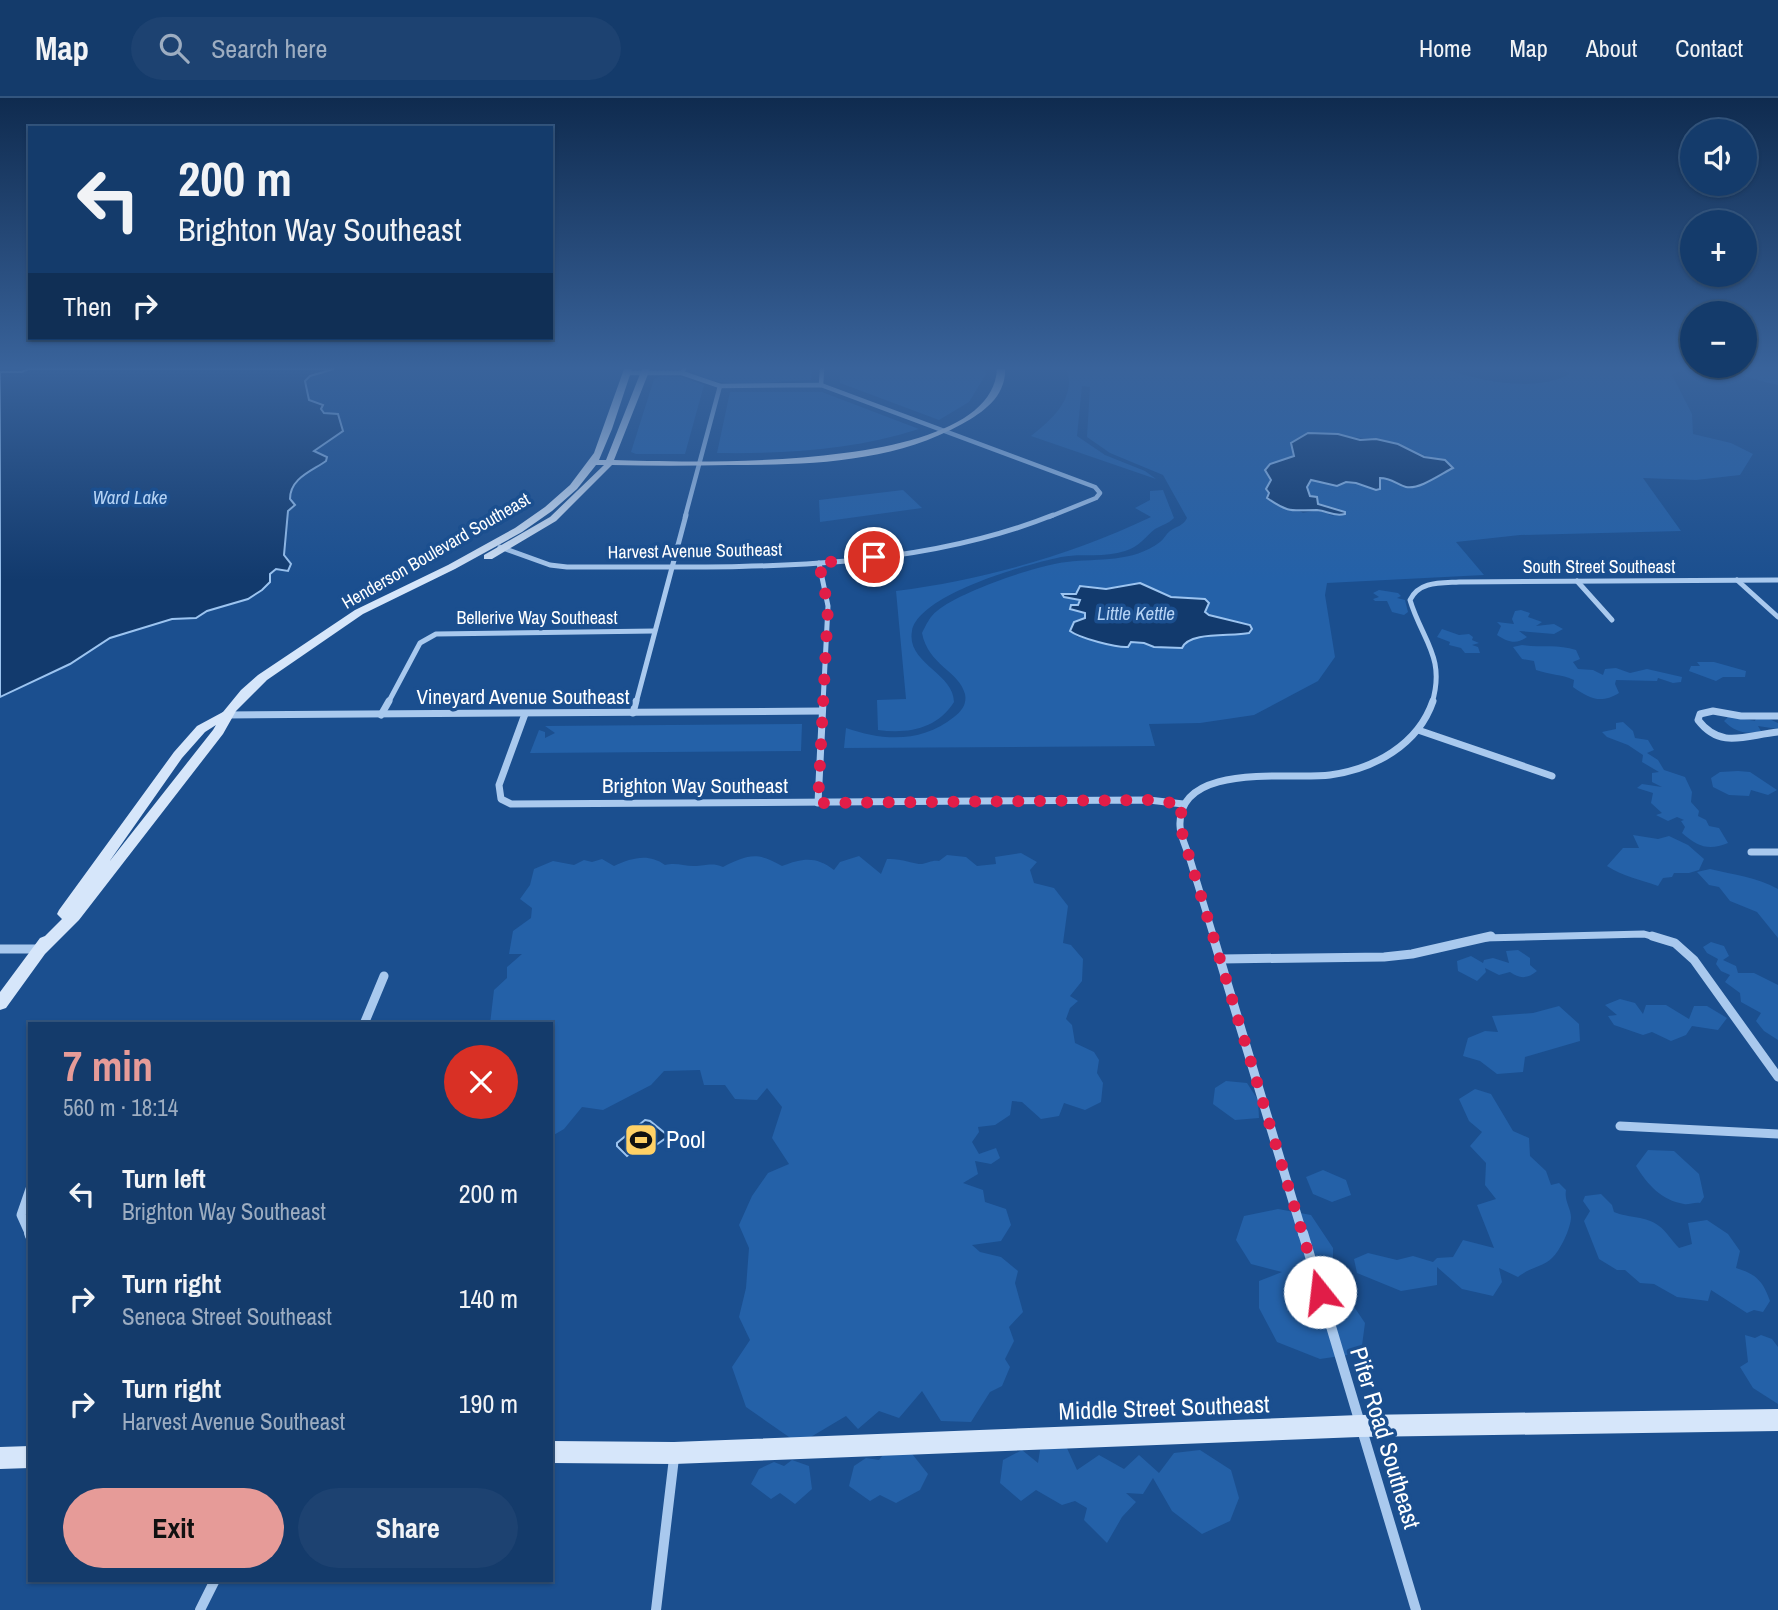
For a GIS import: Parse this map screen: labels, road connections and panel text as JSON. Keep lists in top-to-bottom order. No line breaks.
{"streets":{"main road":["Henderson Boulevard Southeast","Middle Street Southeast"],"street":["Harvest Avenue Southeast","South Street Southeast","Bellerive Way Southeast","Vineyard Avenue Southeast","Brighton Way Southeast","Pifer Road Southeast"]},"crossings":[["Henderson Boulevard Southeast","Harvest Avenue Southeast"],["Henderson Boulevard Southeast","Vineyard Avenue Southeast"],["Bellerive Way Southeast","Vineyard Avenue Southeast"],["Vineyard Avenue Southeast","Brighton Way Southeast"],["Brighton Way Southeast","Pifer Road Southeast"],["Middle Street Southeast","Pifer Road Southeast"]],"water":["Ward Lake","Little Kettle"],"places":{"sports":["Pool"]},"page":{"header":"Map","search":"Search here","nav":["Home","Map","About","Contact"],"map_buttons":["+","−"],"turn":["200 m","Brighton Way Southeast"],"then":"Then","heading":["7 min","560 m · 18:14"],"list":[{"name":"Turn left","note":"Brighton Way Southeast","value":"200 m"},{"name":"Turn right","note":"Seneca Street Southeast","value":"140 m"},{"name":"Turn right","note":"Harvest Avenue Southeast","value":"190 m"}],"buttons":["Exit","Share"]}}
